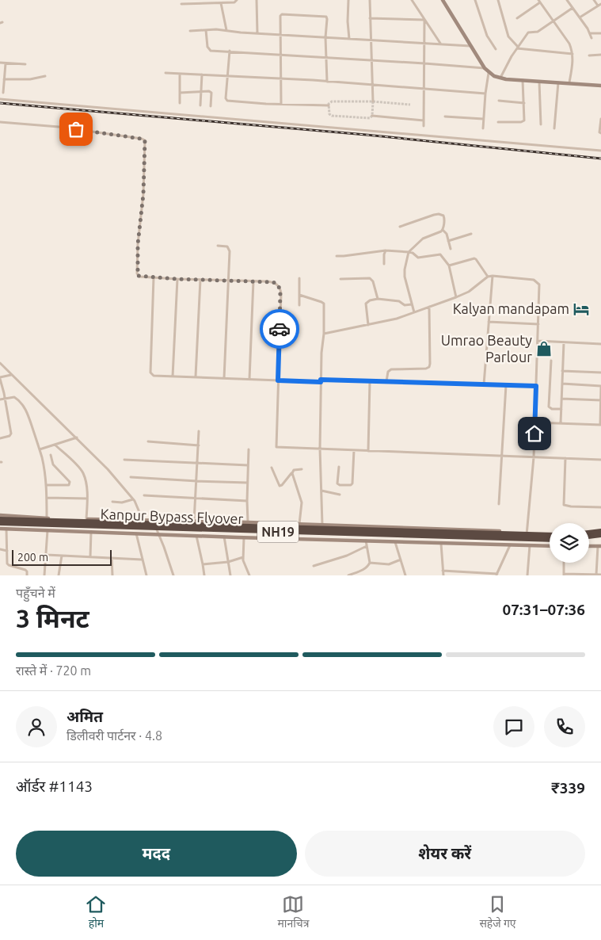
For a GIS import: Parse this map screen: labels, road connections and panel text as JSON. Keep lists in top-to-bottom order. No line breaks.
{"streets":{"highway":["Kanpur Bypass Flyover","NH19"]},"places":{"hotel":["Kalyan mandapam"],"shop":["Umrao Beauty Parlour"]},"scale_bar":"200 m","page":{"scale":"200 m","heading":["3 मिनट","पहुँचने में","07:31–07:36"],"panel":["अमित","डिलीवरी पार्टनर · 4.8","ऑर्डर #1143","₹339"],"bar":"रास्ते में · 720 m","buttons":["मदद","शेयर करें"],"tabs":["होम","मानचित्र","सहेजे गए"]}}
